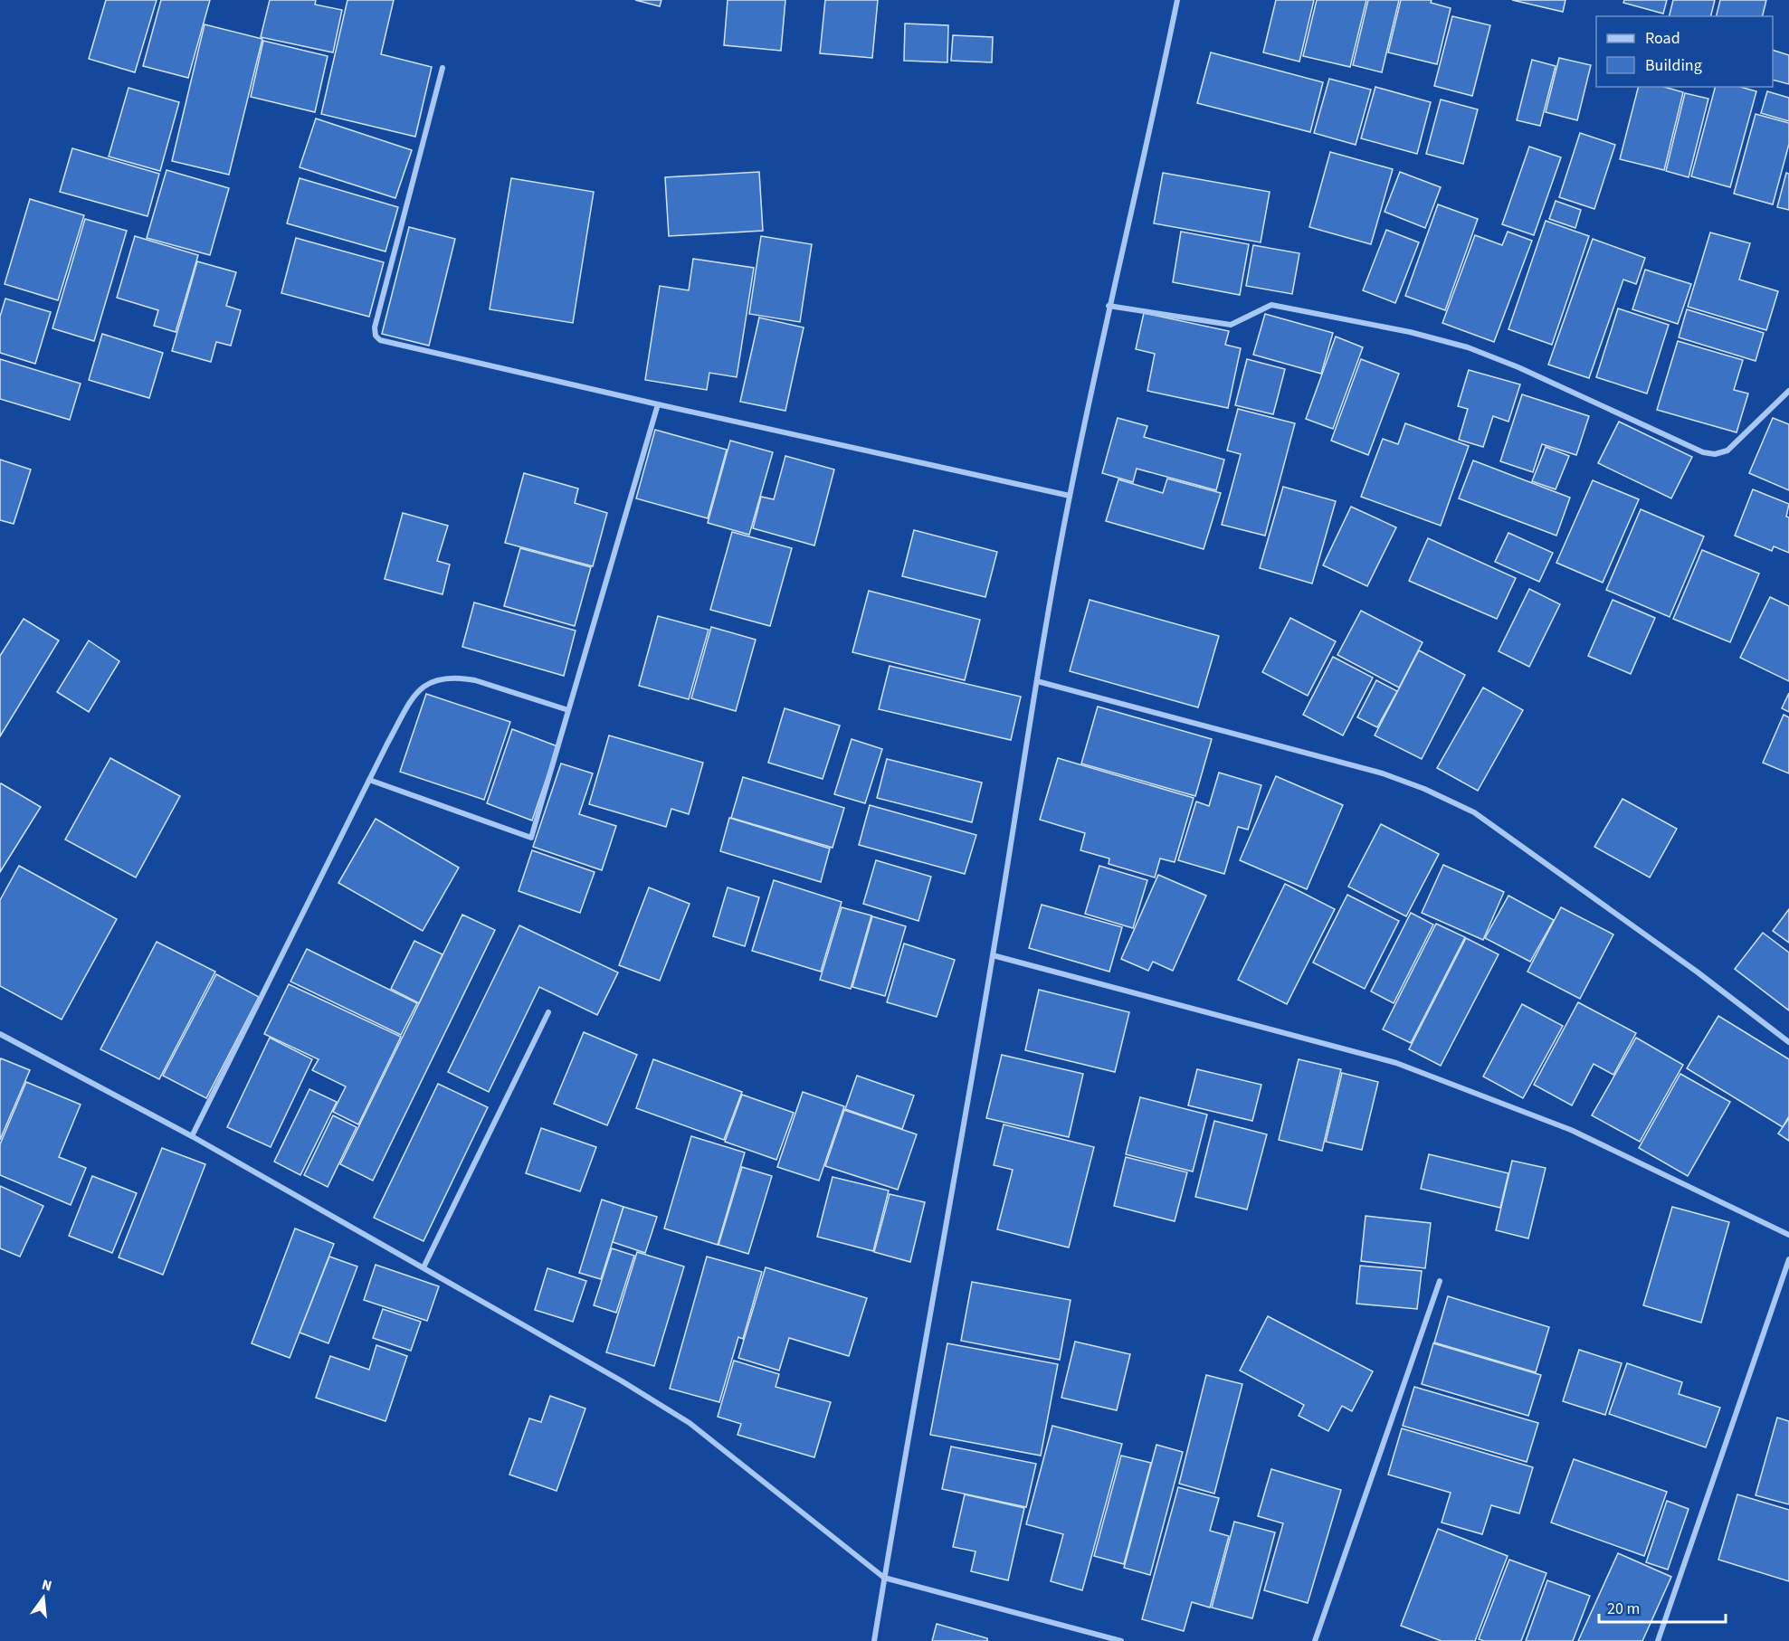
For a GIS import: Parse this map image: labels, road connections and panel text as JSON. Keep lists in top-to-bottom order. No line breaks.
{"legend":["Road","Building"],"scale_bar":"20 m","north":"top"}
